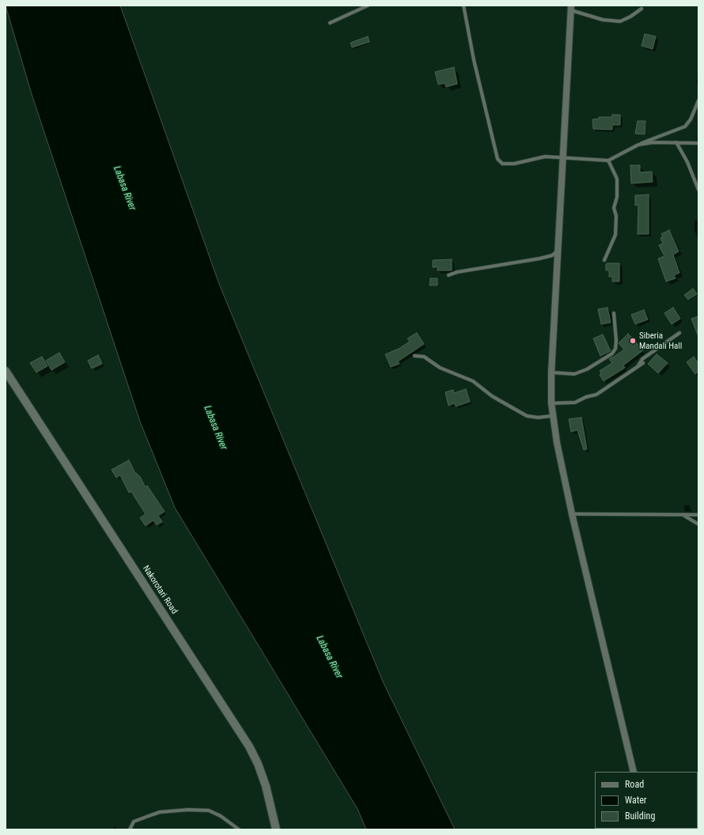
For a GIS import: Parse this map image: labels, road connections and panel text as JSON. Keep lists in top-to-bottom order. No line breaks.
{"streets":{"street":["Nakorotari Road"]},"water":["Labasa River"],"places":["Siberia Mandali Hall"],"legend":["Road","Water","Building"]}
